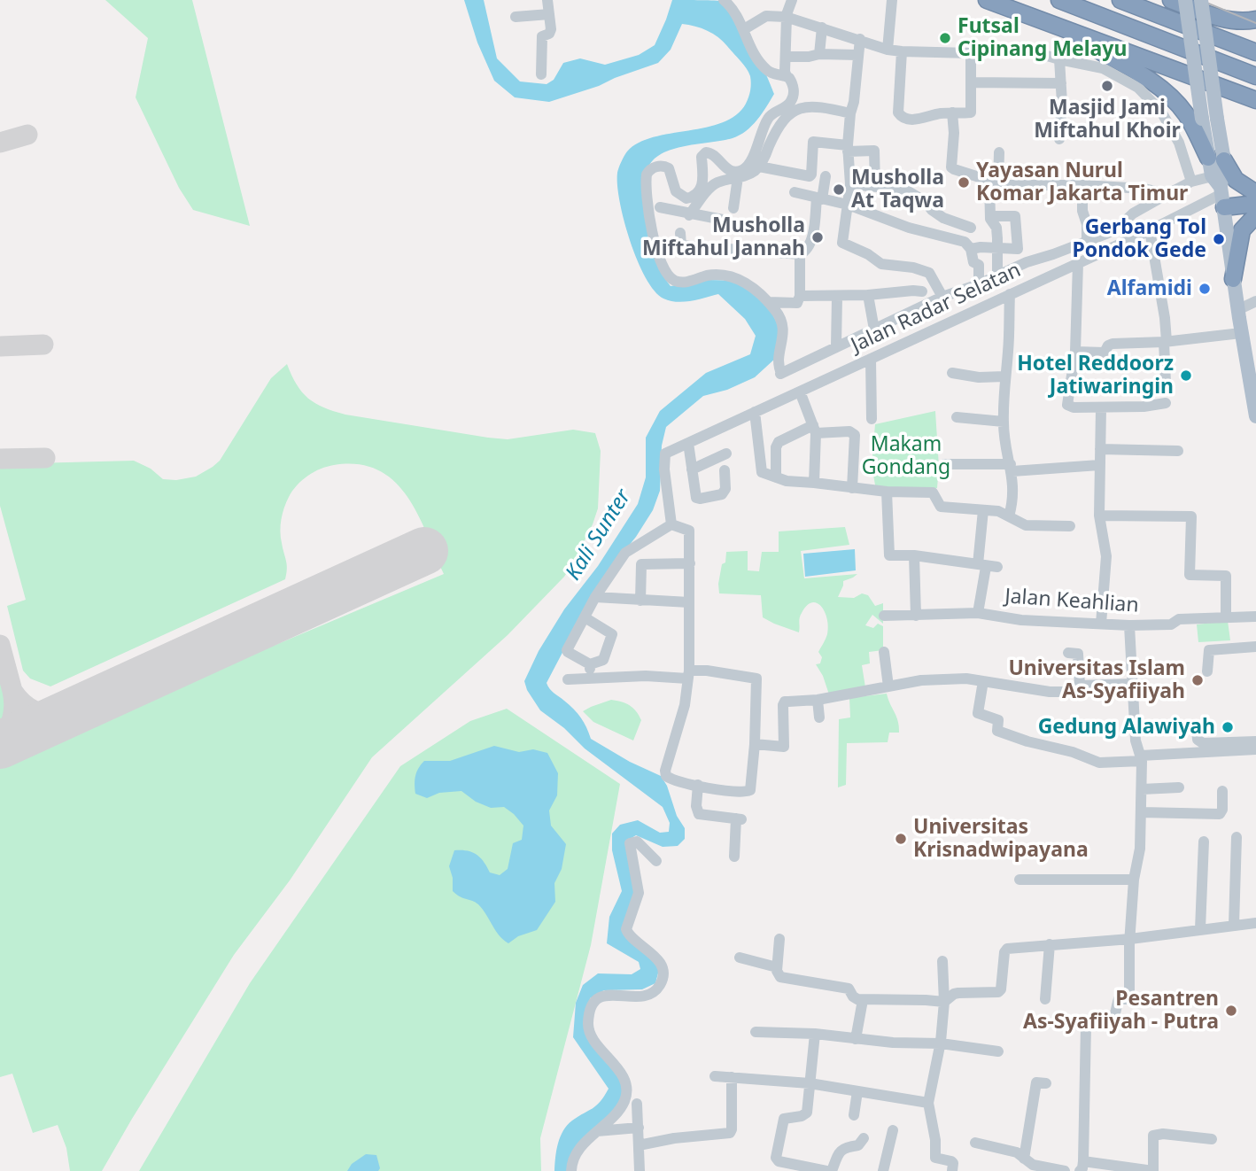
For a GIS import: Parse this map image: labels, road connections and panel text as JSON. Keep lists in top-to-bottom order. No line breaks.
{"streets":{"street":["Jalan Radar Selatan","Jalan Keahlian"]},"water":["Kali Sunter"],"parks":["Makam Gondang"],"places":["Futsal Cipinang Melayu","Masjid Jami Miftahul Khoir","Yayasan Nurul Komar Jakarta Timur","Musholla At Taqwa","Musholla Miftahul Jannah","Gerbang Tol Pondok Gede","Alfamidi","Hotel Reddoorz Jatiwaringin","Universitas Islam As-Syafiiyah","Gedung Alawiyah","Universitas Krisnadwipayana","Pesantren As-Syafiiyah - Putra"]}
